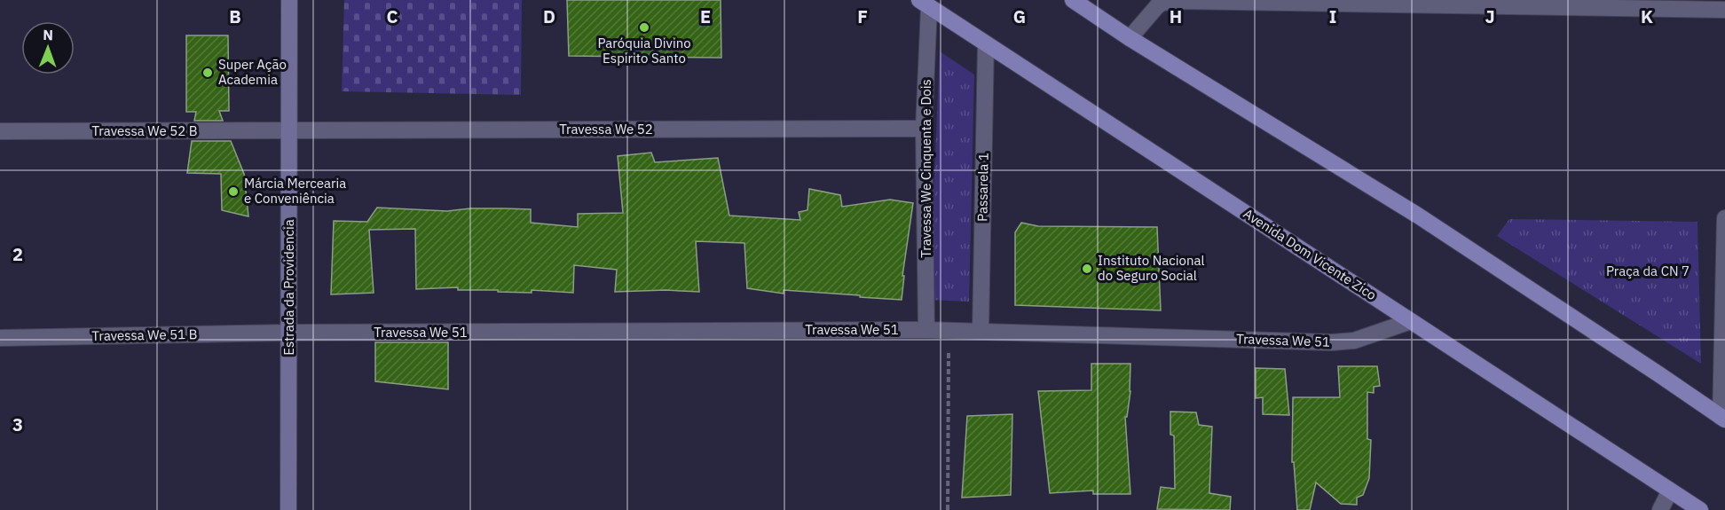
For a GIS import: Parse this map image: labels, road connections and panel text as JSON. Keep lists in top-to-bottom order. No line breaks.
{"streets":{"main road":["Avenida Dom Vicente Zico","Estrada da Providencia"],"street":["Travessa We 52","Travessa We 52 B","Travessa We Cinquenta e Dois","Passarela 1","Travessa We 51","Travessa We 51 B"]},"crossings":[["Travessa We 52","Travessa We 52 B"],["Travessa We 52","Travessa We Cinquenta e Dois"],["Travessa We 52","Estrada da Providencia"],["Travessa We 52 B","Estrada da Providencia"],["Travessa We Cinquenta e Dois","Avenida Dom Vicente Zico"],["Travessa We Cinquenta e Dois","Travessa We 51"],["Passarela 1","Avenida Dom Vicente Zico"],["Passarela 1","Travessa We 51"],["Avenida Dom Vicente Zico","Travessa We 51"],["Estrada da Providencia","Travessa We 51"],["Estrada da Providencia","Travessa We 51 B"],["Travessa We 51","Travessa We 51 B"]],"parks":["Praça da CN 7"],"places":["Paróquia Divino Espirito Santo","Super Ação Academia","Márcia Mercearia e Conveniência","Instituto Nacional do Seguro Social"],"north":"top","grid":{"columns":["B","C","D","E","F","G","H","I","J","K"],"rows":["2","3"]}}
